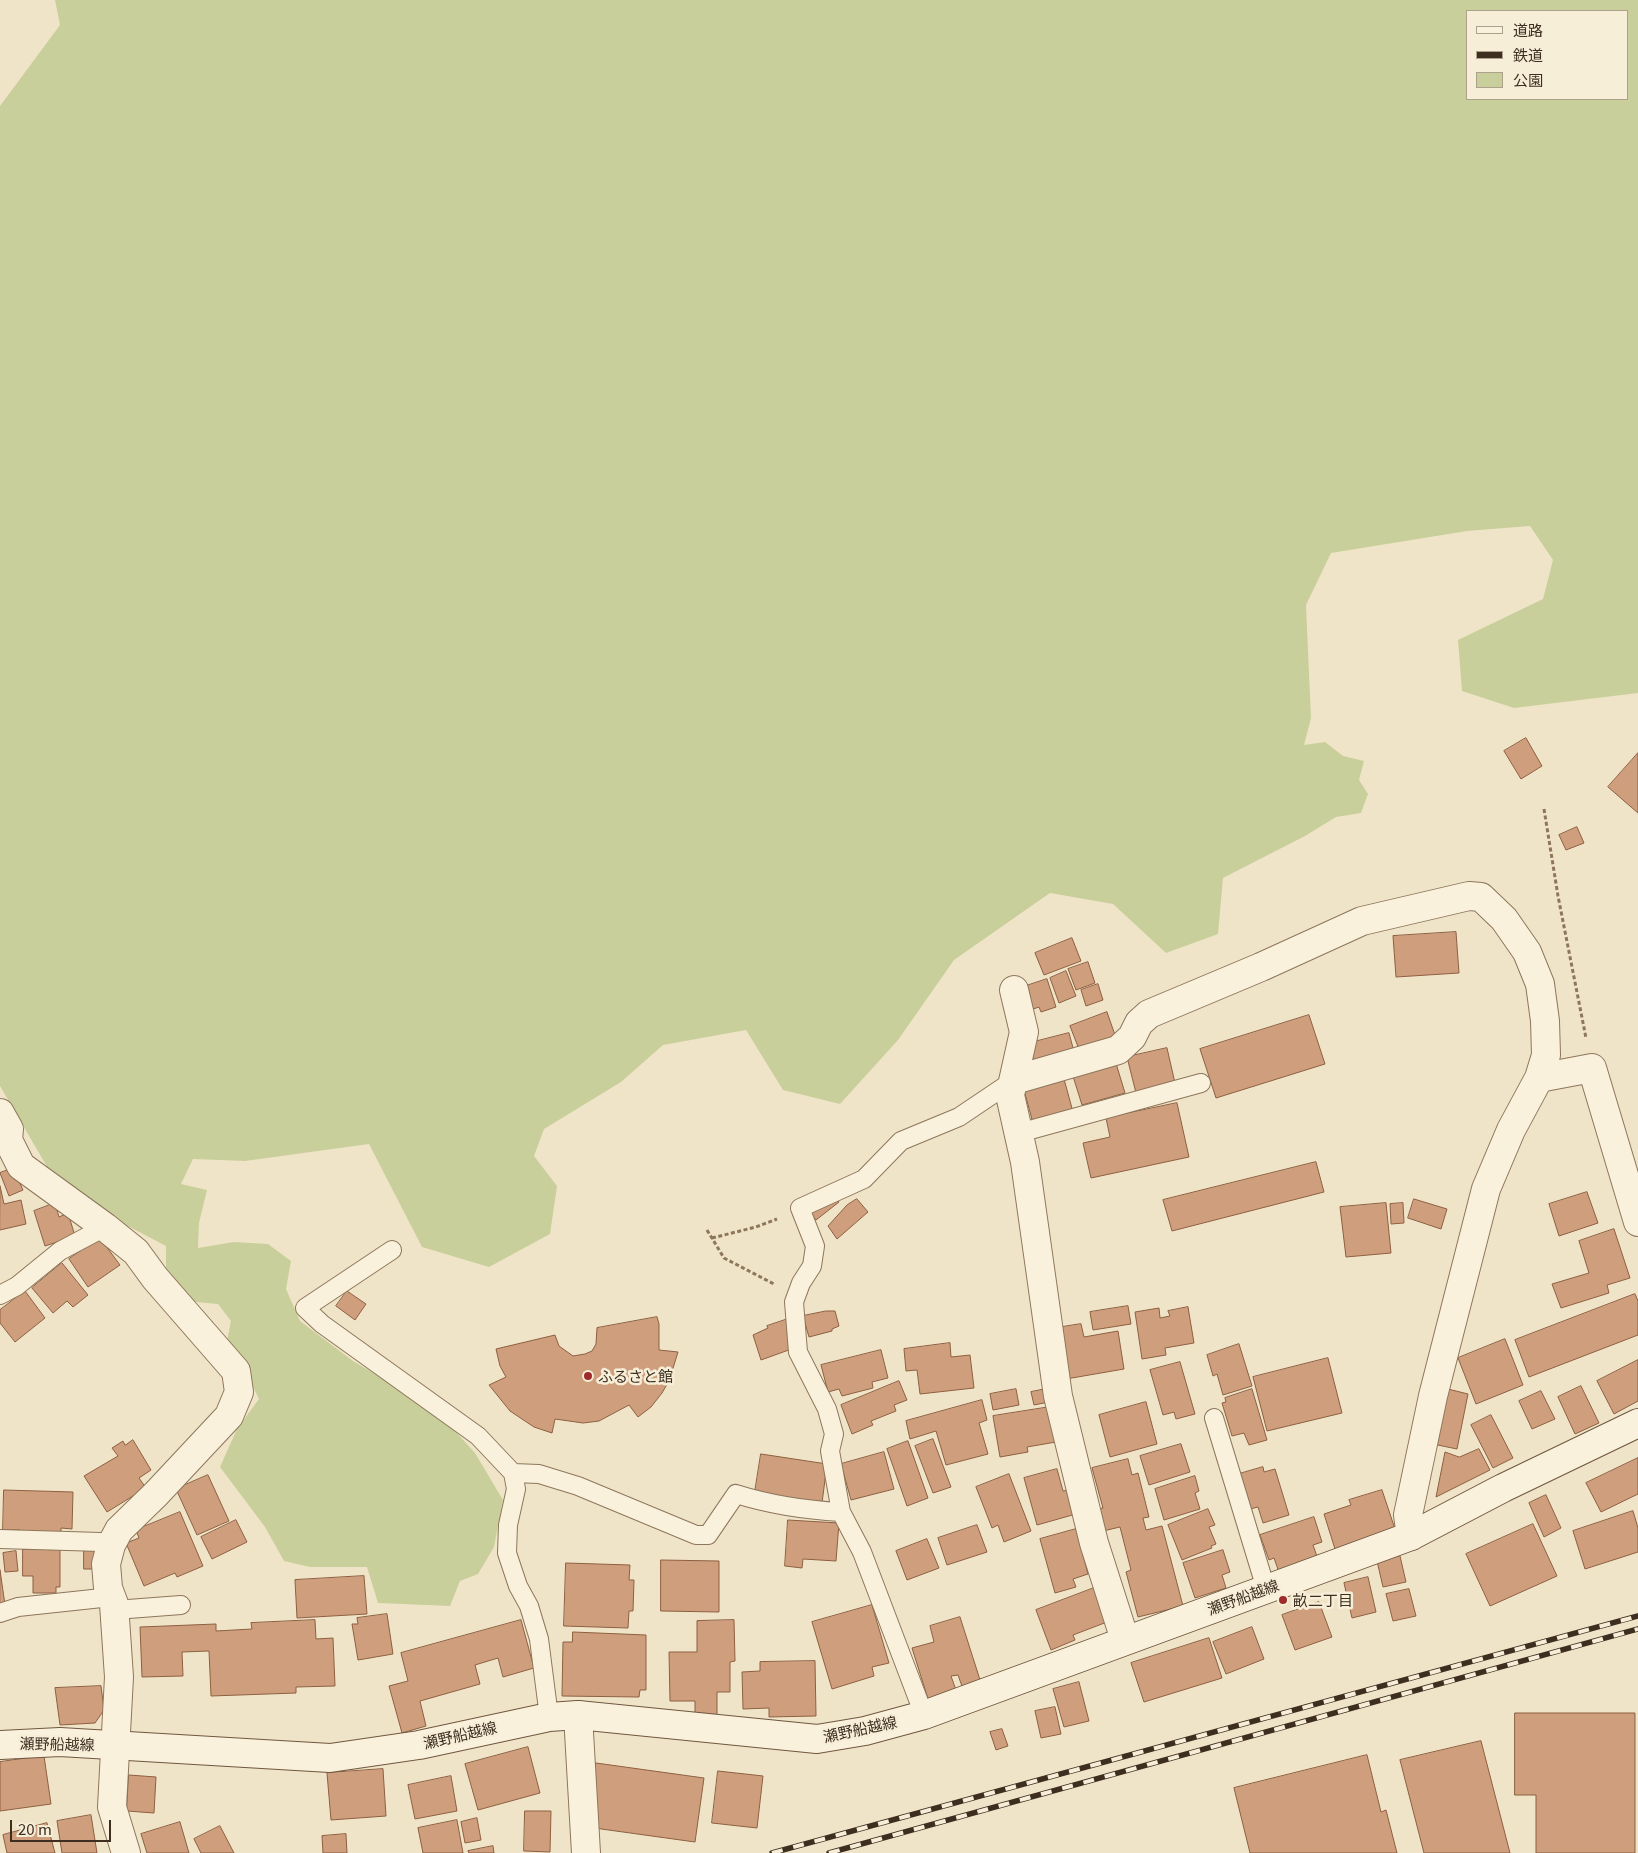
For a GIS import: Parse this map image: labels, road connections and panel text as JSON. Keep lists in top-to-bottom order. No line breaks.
{"streets":{"street":["瀬野船越線"]},"places":["ふるさと館","畝二丁目"],"legend":["道路","鉄道","公園"],"scale_bar":"20 m"}
